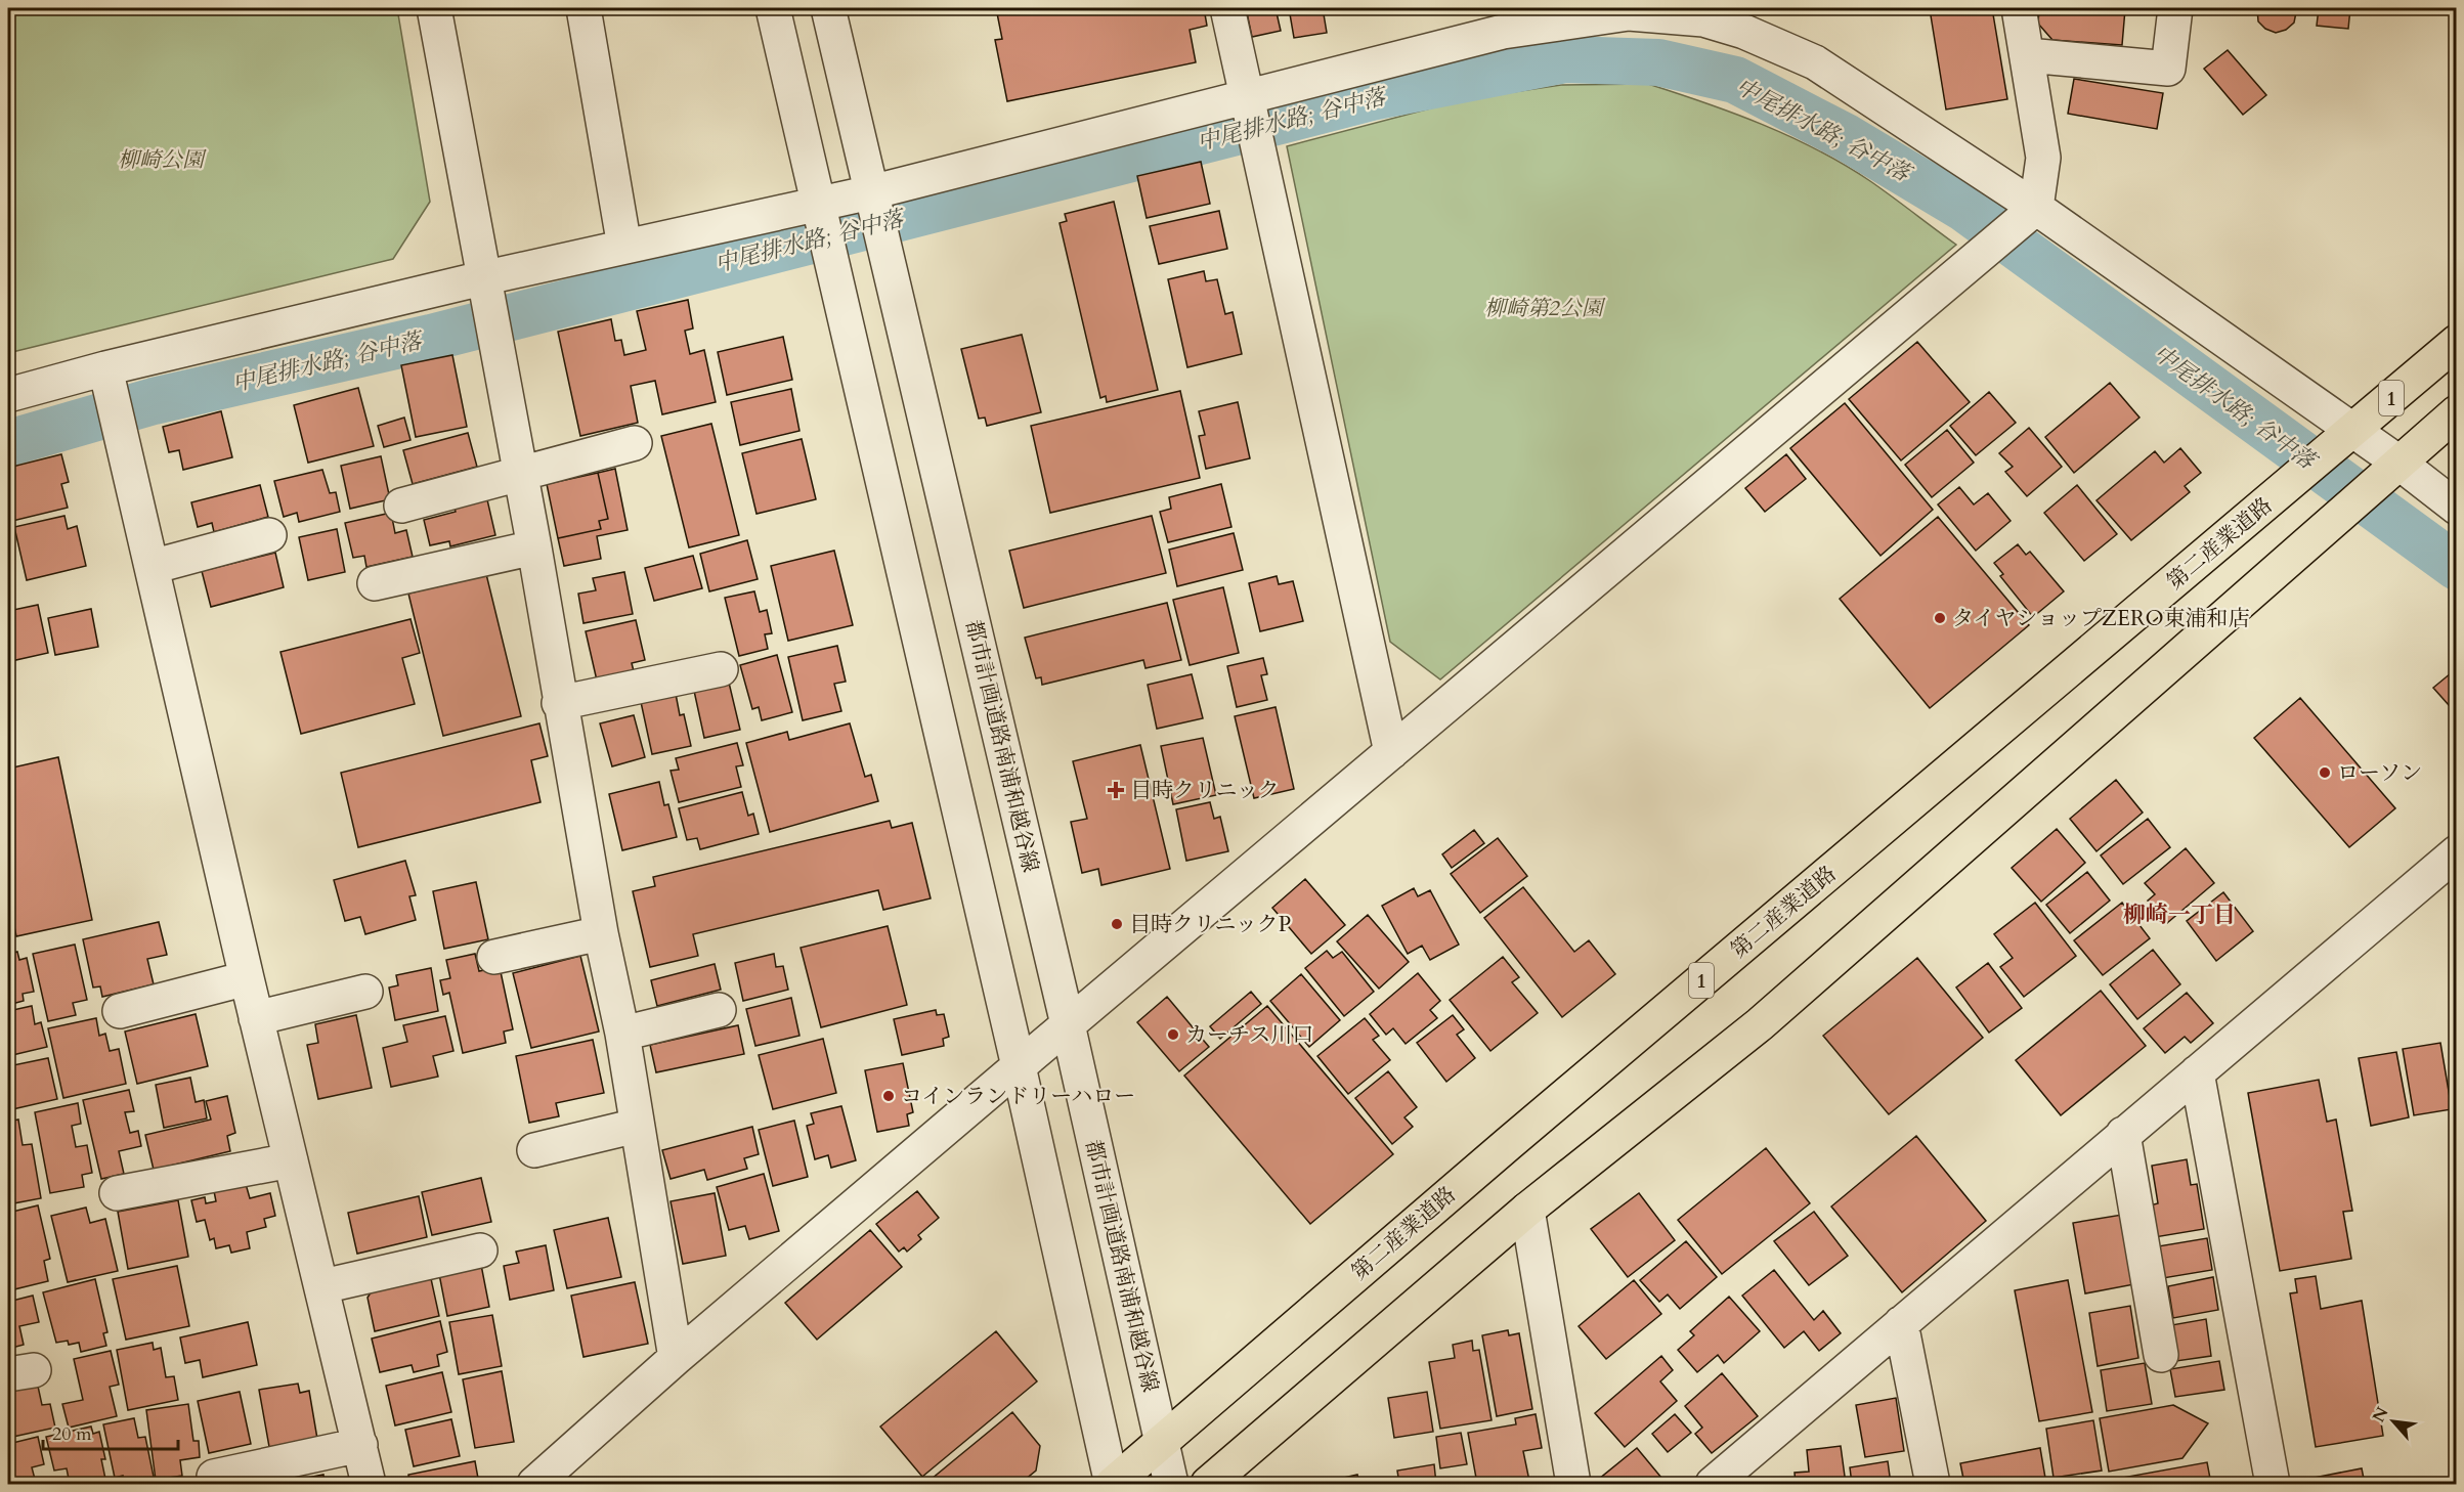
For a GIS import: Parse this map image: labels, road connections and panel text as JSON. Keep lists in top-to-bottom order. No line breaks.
{"streets":{"main road":["1","第二産業道路"],"street":["都市計画道路南浦和越谷線"]},"crossings":[["第二産業道路","都市計画道路南浦和越谷線"]],"districts":["柳崎一丁目"],"water":["中尾排水路; 谷中落"],"parks":["柳崎公園","柳崎第2公園"],"places":{"other":["タイヤショップZERO東浦和店","ローソン","目時クリニックP","カーチス川口","コインランドリーハロー"],"health":["目時クリニック"]},"scale_bar":"20 m","north":"top left"}
